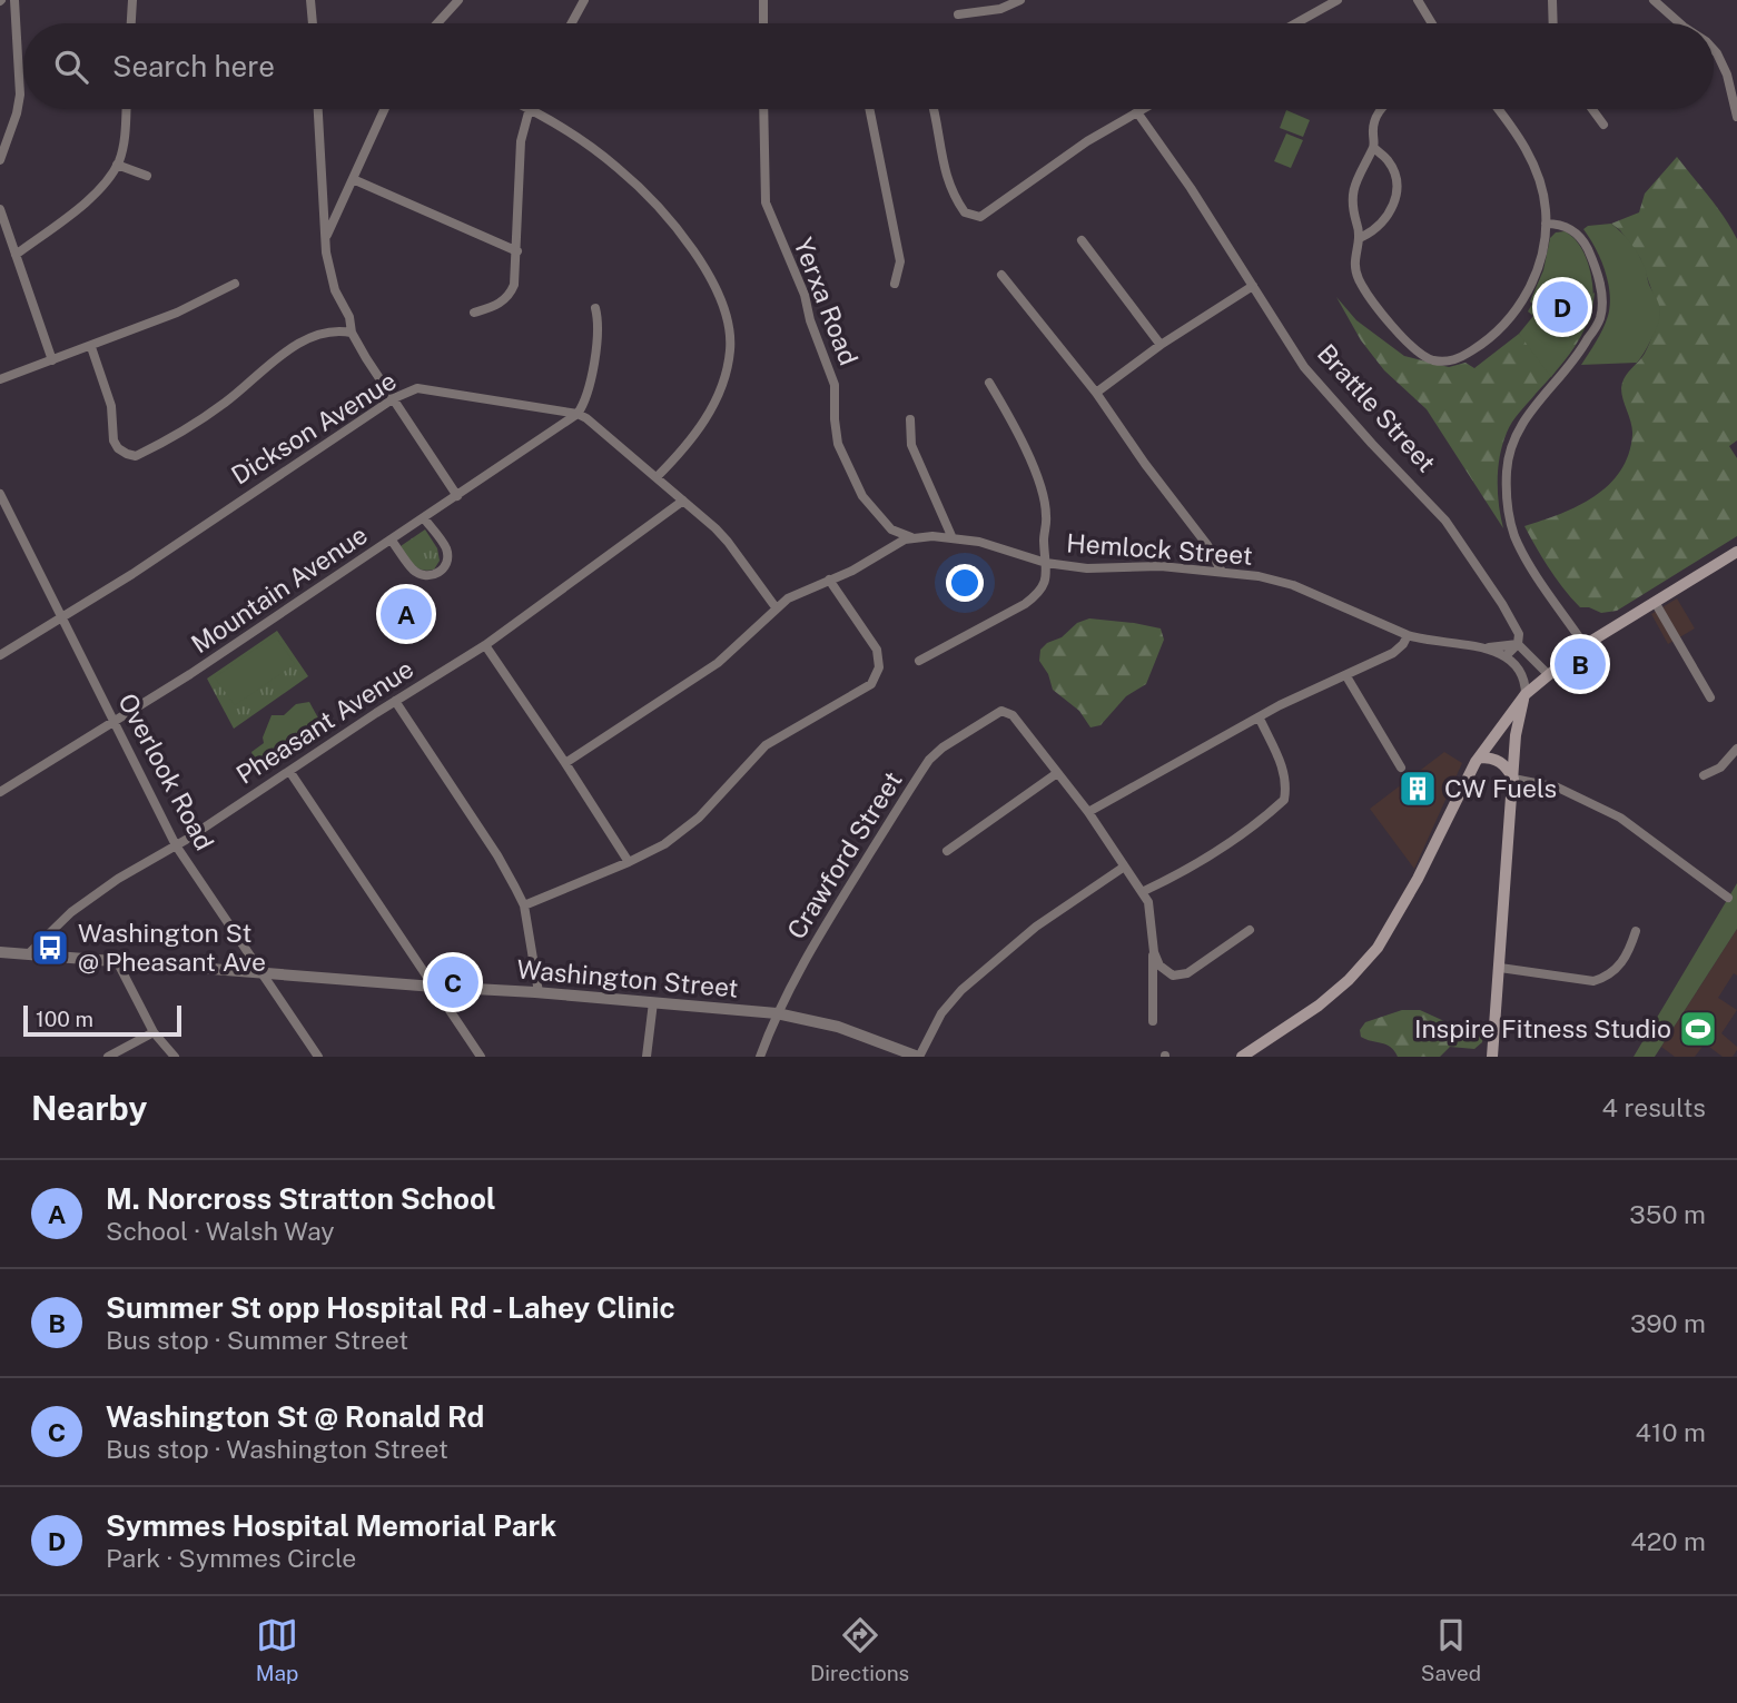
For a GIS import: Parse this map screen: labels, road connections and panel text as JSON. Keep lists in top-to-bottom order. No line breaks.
{"streets":{"street":["Yerxa Road","Brattle Street","Dickson Avenue","Hemlock Street","Mountain Avenue","Pheasant Avenue","Overlook Road","Crawford Street","Washington Street"]},"crossings":[["Yerxa Road","Hemlock Street"],["Brattle Street","Hemlock Street"],["Dickson Avenue","Hemlock Street"],["Dickson Avenue","Mountain Avenue"],["Dickson Avenue","Pheasant Avenue"],["Dickson Avenue","Overlook Road"],["Mountain Avenue","Overlook Road"],["Pheasant Avenue","Overlook Road"],["Pheasant Avenue","Washington Street"],["Overlook Road","Washington Street"],["Crawford Street","Washington Street"]],"places":{"building":["CW Fuels"],"bus stop":["Washington St @ Pheasant Ave"],"sports":["Inspire Fitness Studio"]},"scale_bar":"100 m","page":{"search":"Search here","pins":["D","A","B","C"],"scale":"100 m","heading":["Nearby","4 results"],"list":[{"mark":"A","name":"M. Norcross Stratton School","note":"School · Walsh Way","value":"350 m"},{"mark":"B","name":"Summer St opp Hospital Rd - Lahey Clinic","note":"Bus stop · Summer Street","value":"390 m"},{"mark":"C","name":"Washington St @ Ronald Rd","note":"Bus stop · Washington Street","value":"410 m"},{"mark":"D","name":"Symmes Hospital Memorial Park","note":"Park · Symmes Circle","value":"420 m"}],"nav":["Map","Directions","Saved"]}}
